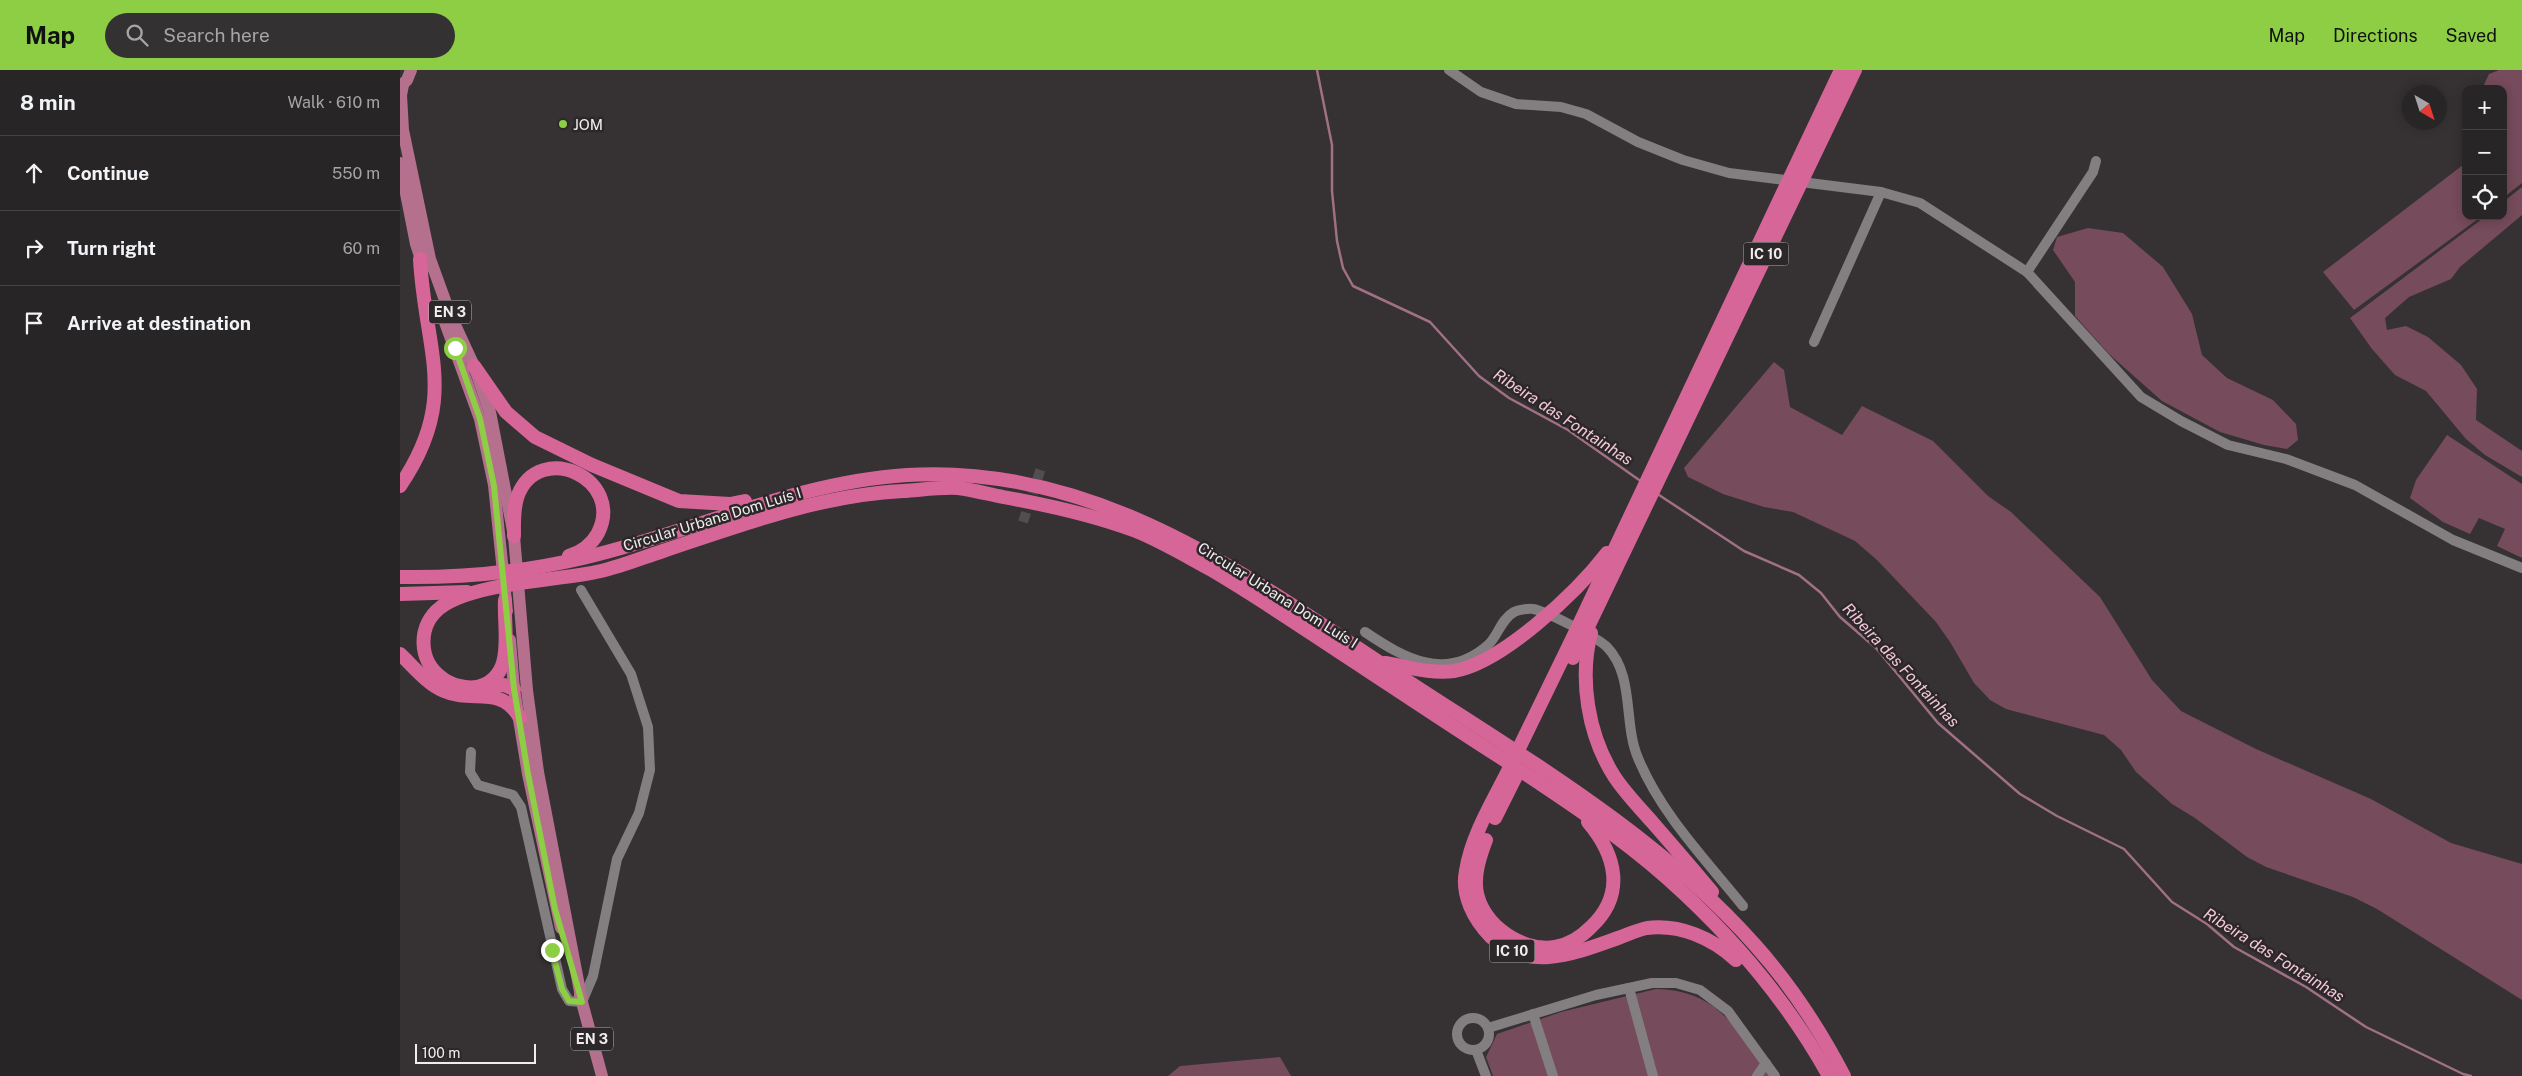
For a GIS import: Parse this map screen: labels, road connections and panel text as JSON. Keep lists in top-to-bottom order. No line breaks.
{"streets":{"highway":["IC 10","Circular Urbana Dom Luís I"],"main road":["EN 3"]},"crossings":[["IC 10","Circular Urbana Dom Luís I"]],"water":["Ribeira das Fontainhas"],"places":["JOM"],"scale_bar":"100 m","north":"bottom right","page":{"header":"Map","search":"Search here","nav":["Map","Directions","Saved"],"heading":["8 min","Walk · 610 m"],"map_buttons":["+","−"],"list":[["Continue","550 m"],["Turn right","60 m"],"Arrive at destination"],"scale":"100 m"}}
